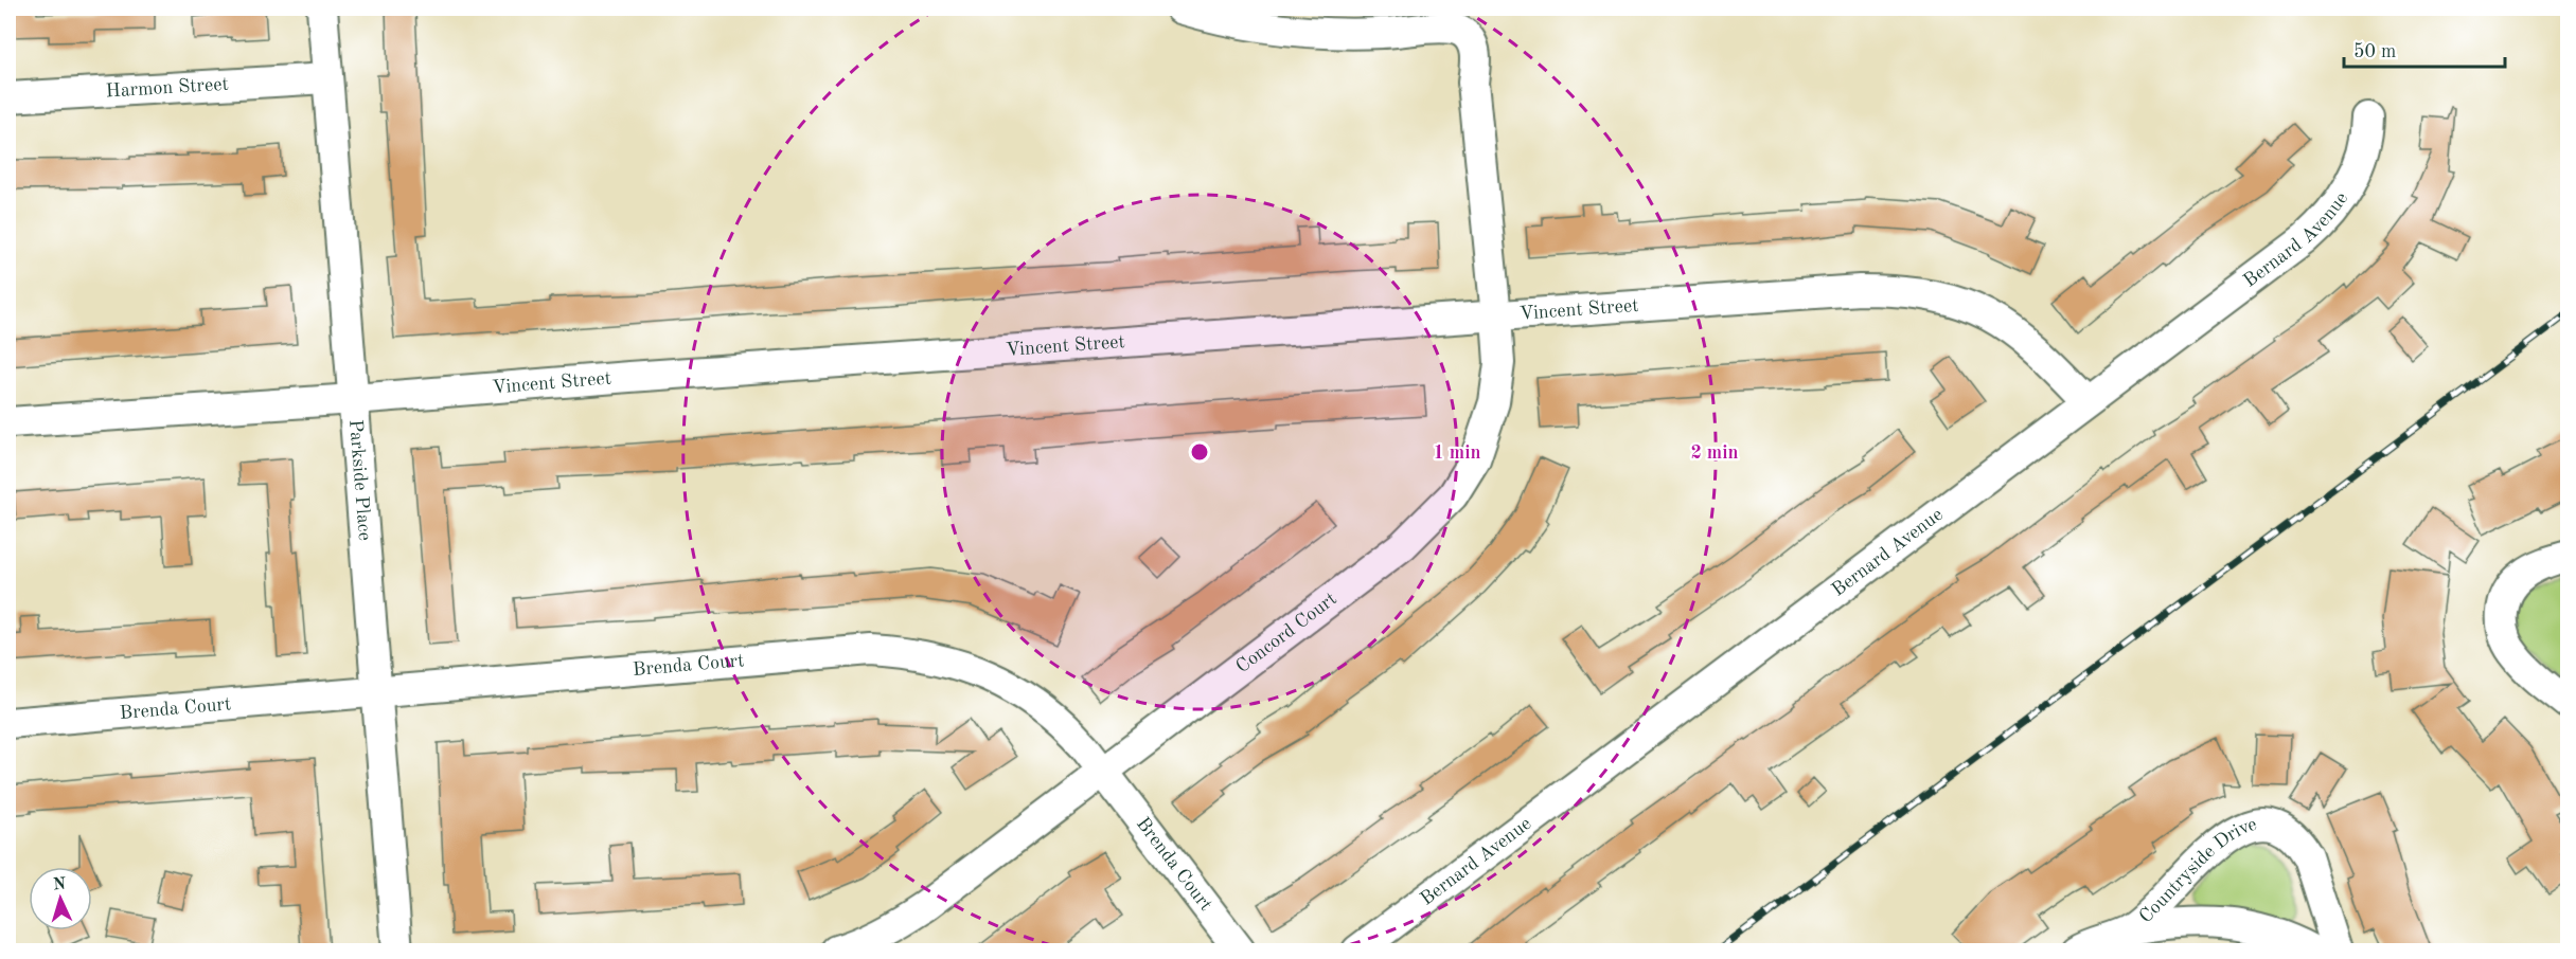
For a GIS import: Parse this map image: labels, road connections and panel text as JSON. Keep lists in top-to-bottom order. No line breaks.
{"streets":{"street":["Harmon Street","Bernard Avenue","Vincent Street","Parkside Place","Concord Court","Brenda Court","Countryside Drive"]},"crossings":[["Harmon Street","Parkside Place"],["Bernard Avenue","Vincent Street"],["Vincent Street","Parkside Place"],["Vincent Street","Concord Court"],["Parkside Place","Brenda Court"],["Concord Court","Brenda Court"]],"scale_bar":"50 m","north":"top","rings":["1 min","2 min"]}
